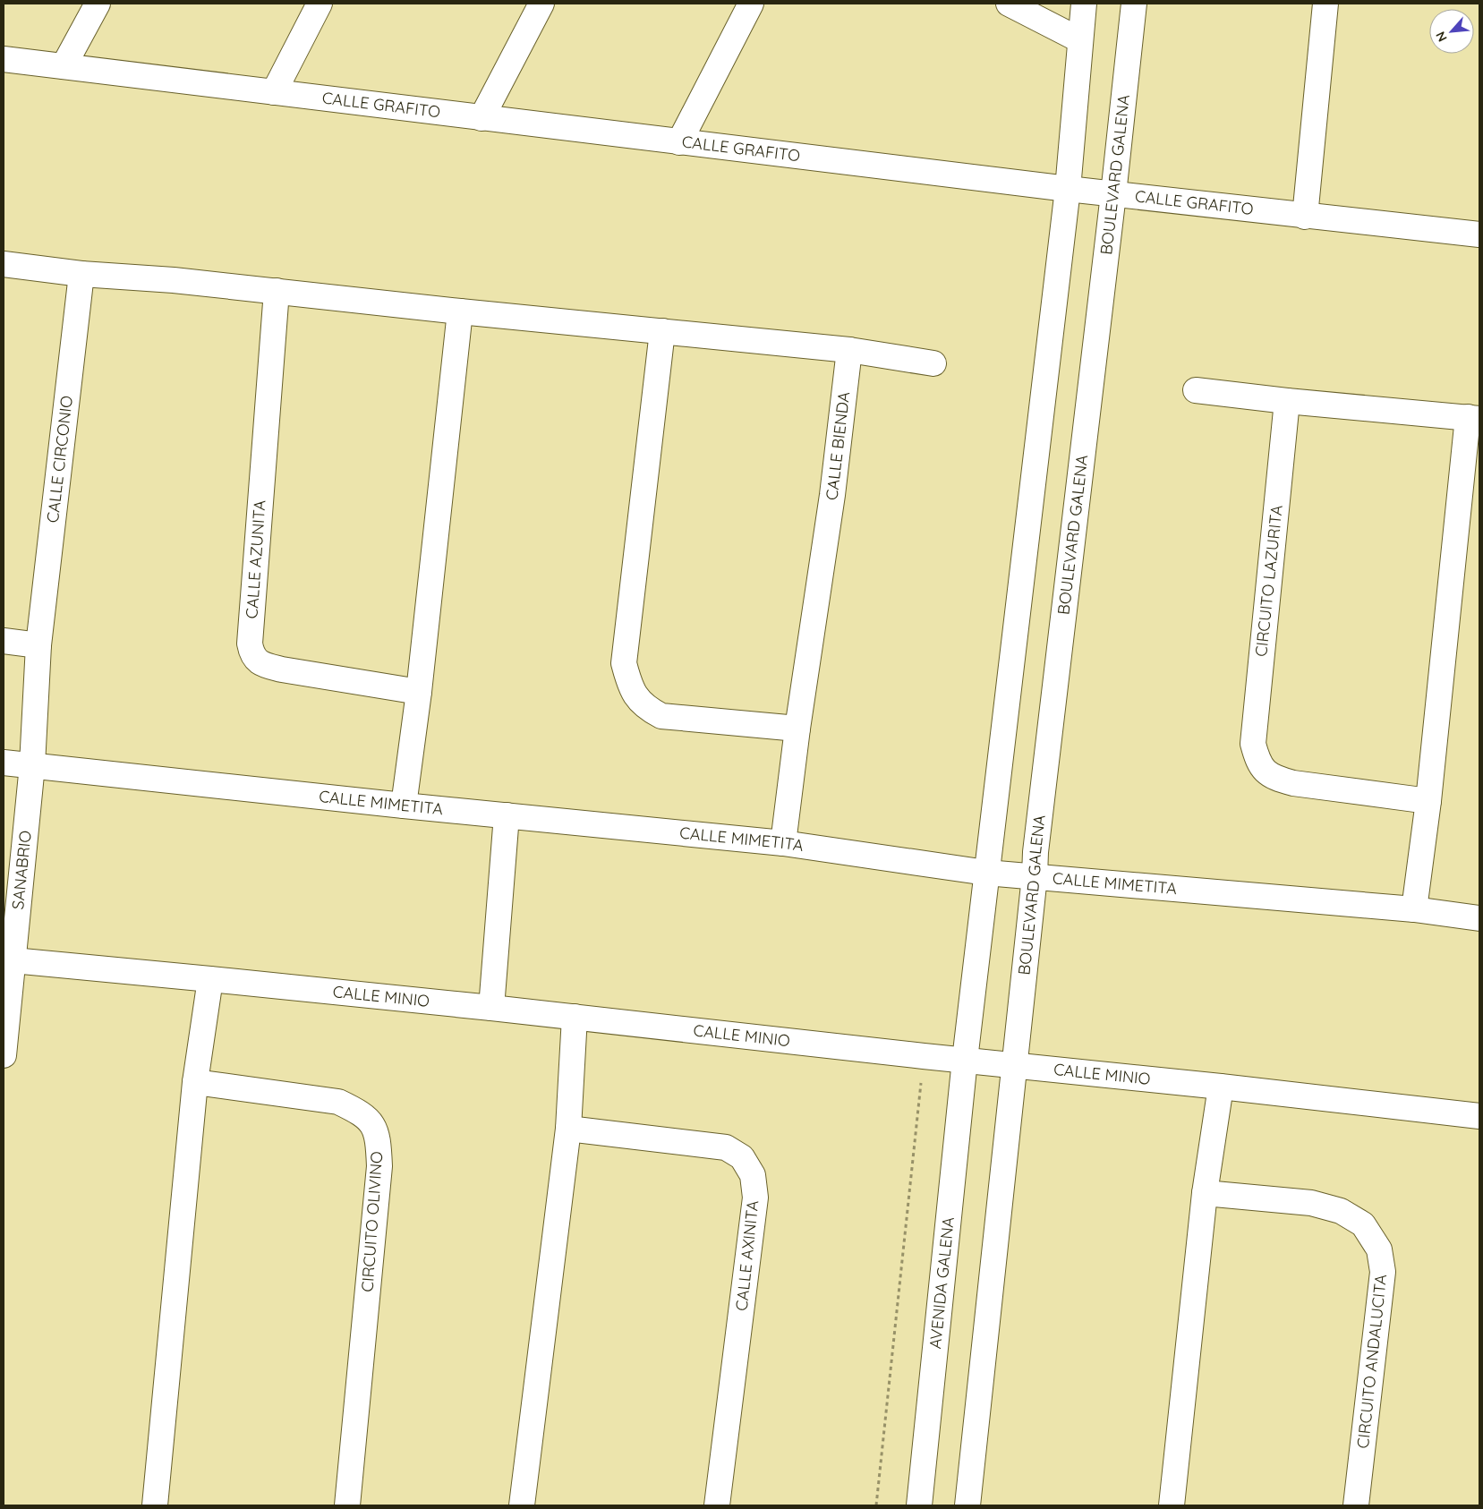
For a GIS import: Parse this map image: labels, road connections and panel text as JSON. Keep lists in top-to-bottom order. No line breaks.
{"streets":{"street":["CALLE GRAFITO","BOULEVARD GALENA","CALLE BIENDA","CALLE CIRCONIO","CALLE AZUNITA","CIRCUITO LAZURITA","CALLE MIMETITA","SANABRIO","CALLE MINIO","CIRCUITO OLIVINO","CALLE AXINITA","AVENIDA GALENA","CIRCUITO ANDALUCITA"]},"crossings":[["CALLE GRAFITO","BOULEVARD GALENA"],["BOULEVARD GALENA","CALLE MIMETITA"],["BOULEVARD GALENA","CALLE MINIO"],["CALLE BIENDA","CALLE MIMETITA"],["CALLE CIRCONIO","CALLE MIMETITA"],["CALLE CIRCONIO","SANABRIO"],["CALLE MIMETITA","SANABRIO"],["SANABRIO","CALLE MINIO"],["CALLE MINIO","AVENIDA GALENA"]],"north":"bottom left"}
